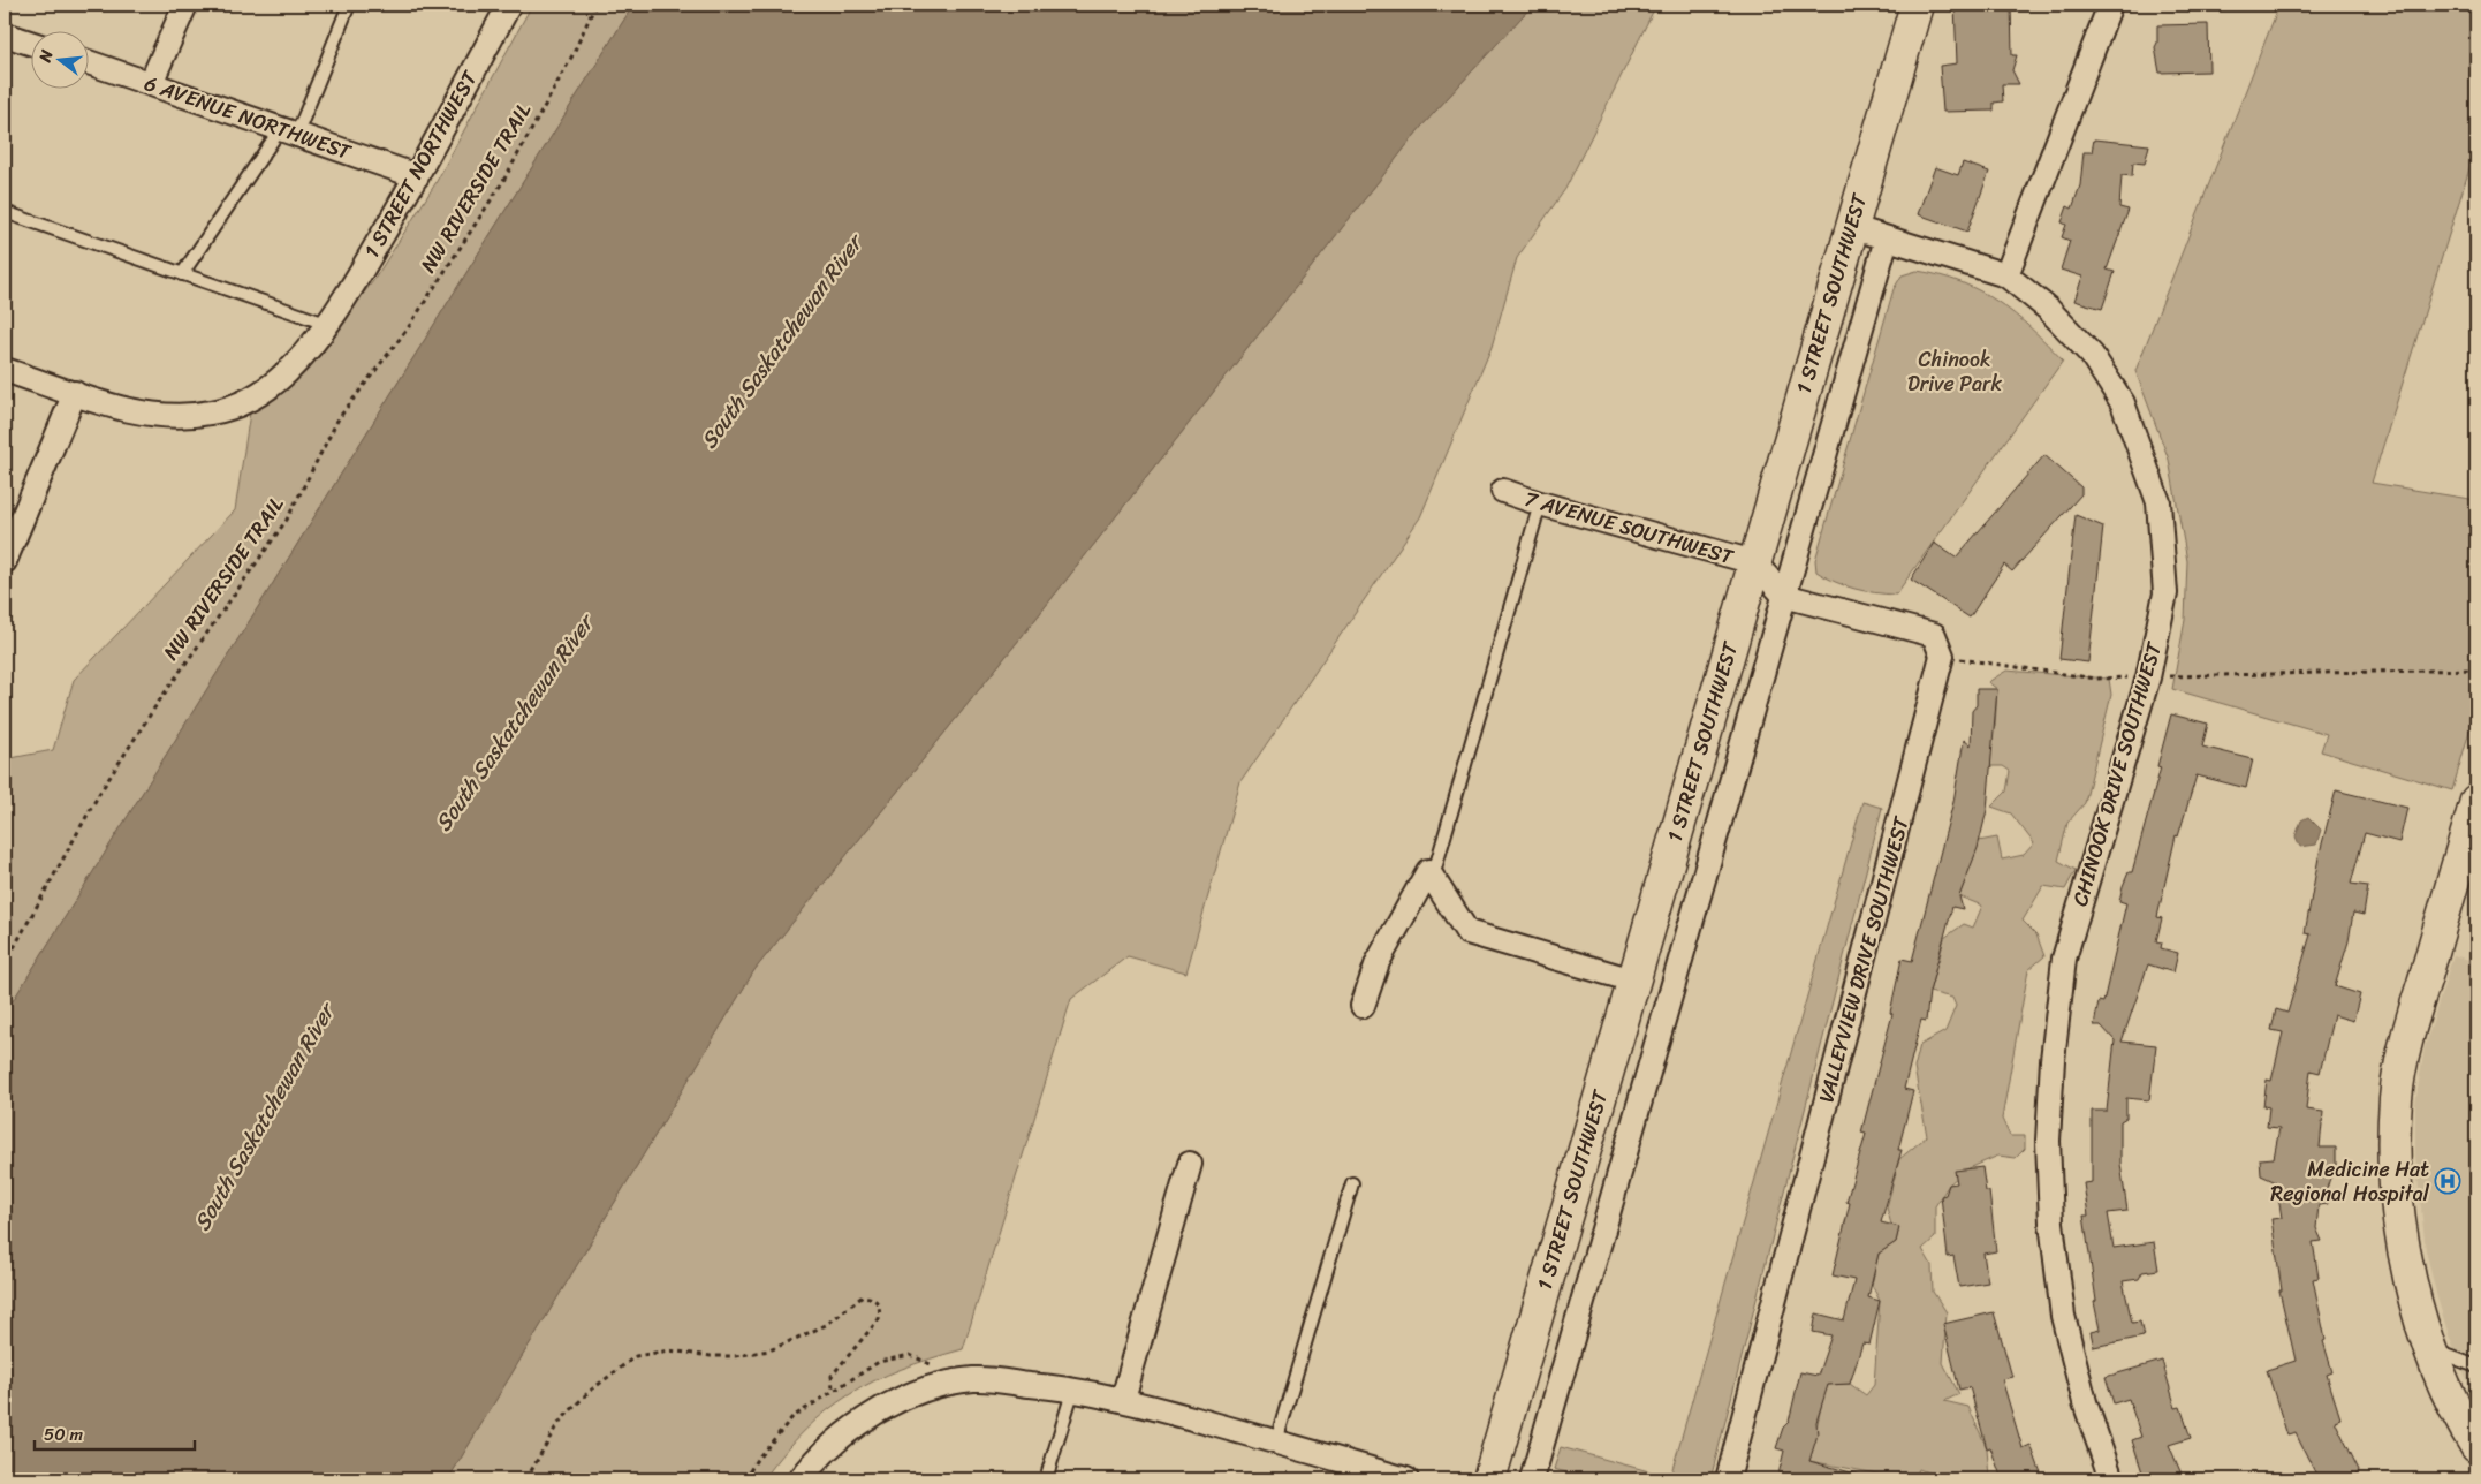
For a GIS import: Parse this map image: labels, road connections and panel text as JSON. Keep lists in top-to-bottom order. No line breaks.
{"streets":{"street":["6 AVENUE NORTHWEST","1 STREET NORTHWEST","1 STREET SOUTHWEST","7 AVENUE SOUTHWEST","CHINOOK DRIVE SOUTHWEST","VALLEYVIEW DRIVE SOUTHWEST"],"path":["NW RIVERSIDE TRAIL"]},"crossings":[["6 AVENUE NORTHWEST","1 STREET NORTHWEST"],["1 STREET SOUTHWEST","7 AVENUE SOUTHWEST"],["1 STREET SOUTHWEST","CHINOOK DRIVE SOUTHWEST"]],"water":["South Saskatchewan River"],"parks":["Chinook Drive Park"],"places":{"hospital":["Medicine Hat Regional Hospital"]},"scale_bar":"50 m","north":"left"}
